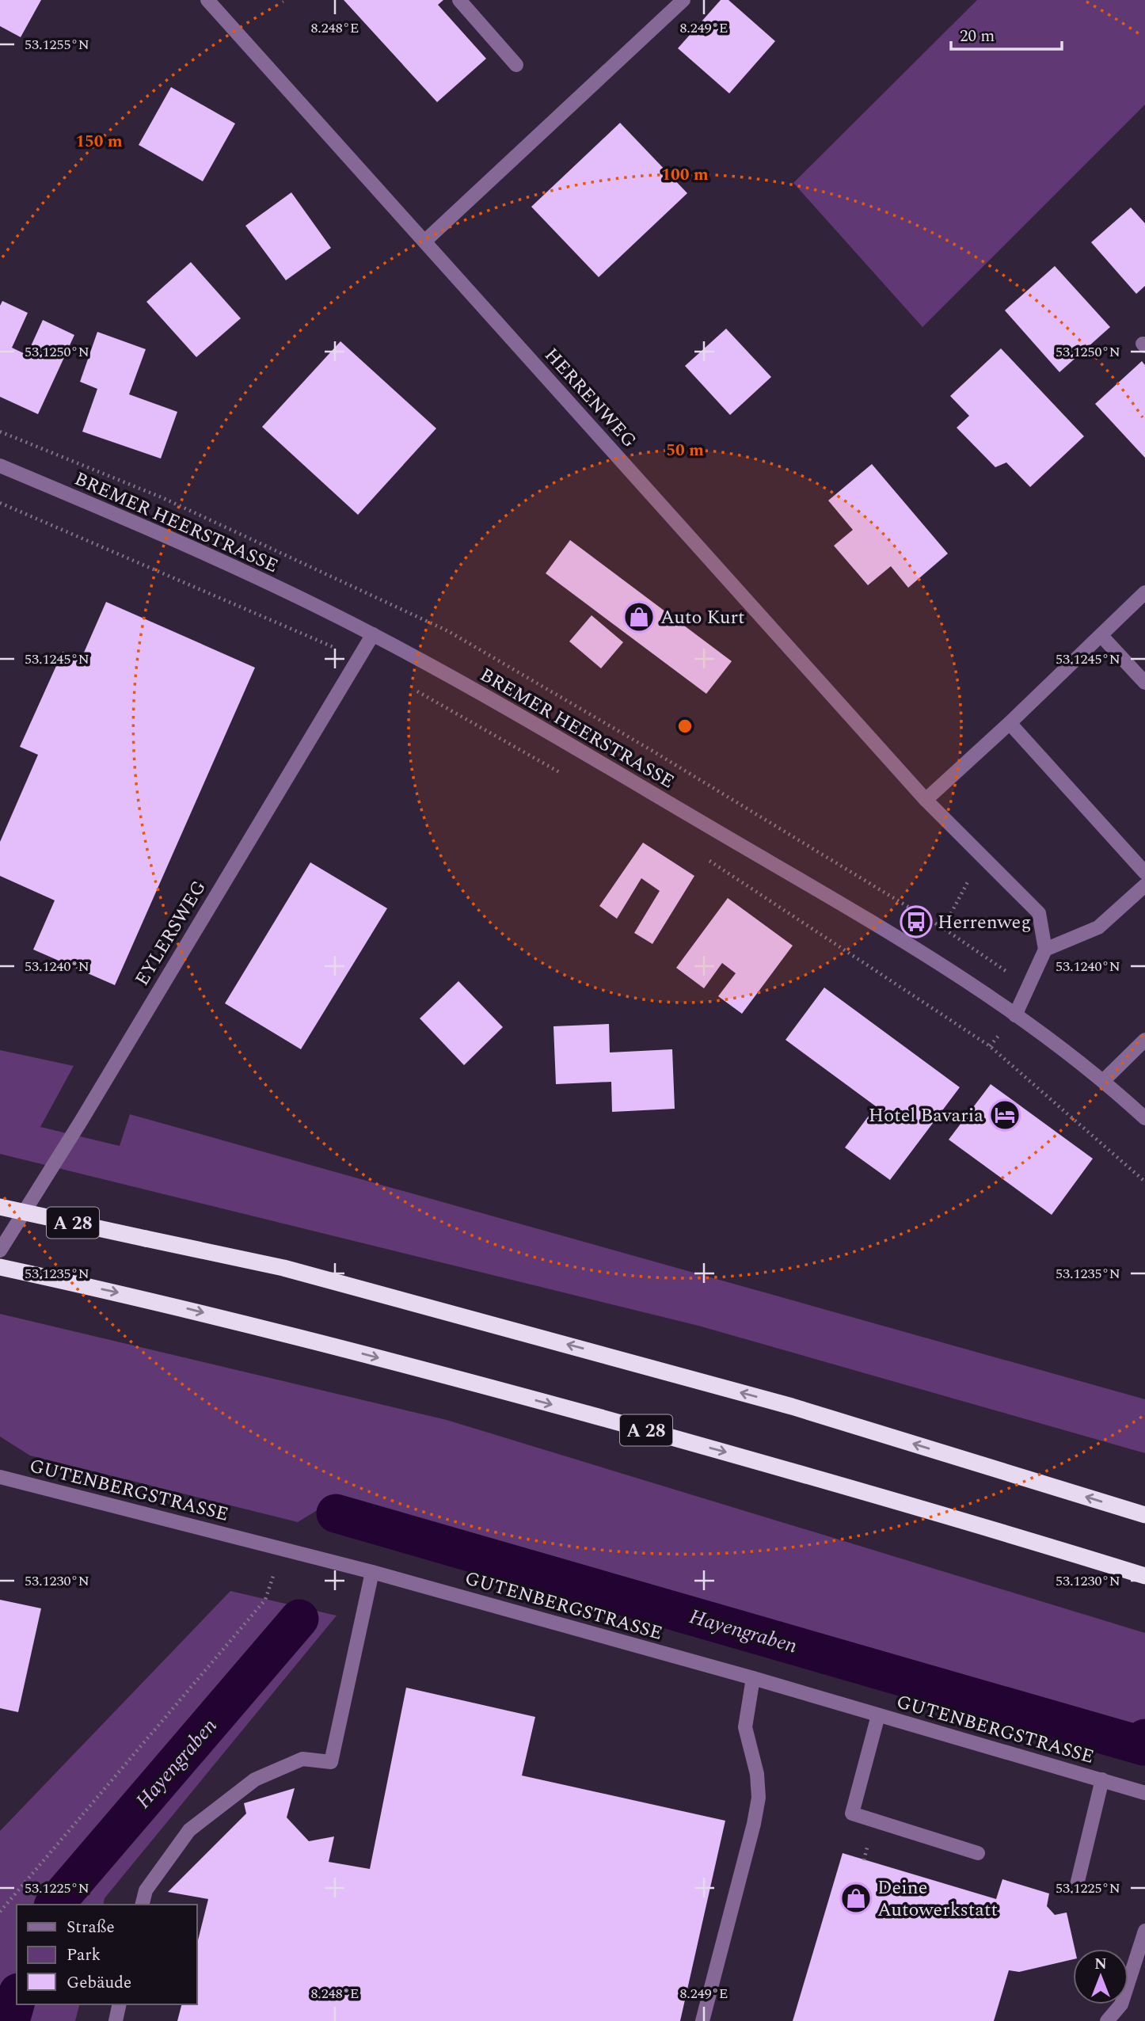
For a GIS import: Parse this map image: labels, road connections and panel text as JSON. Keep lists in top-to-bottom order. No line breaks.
{"streets":{"highway":["A 28"],"street":["HERRENWEG","BREMER HEERSTRASSE","EYLERSWEG","GUTENBERGSTRASSE"]},"crossings":[["BREMER HEERSTRASSE","EYLERSWEG"]],"water":["Hayengraben"],"places":{"shop":["Auto Kurt","Deine Autowerkstatt"],"bus stop":["Herrenweg"],"hotel":["Hotel Bavaria"]},"legend":["Straße","Park","Gebäude"],"scale_bar":"20 m","north":"top","coordinates":["8.248°E","8.249°E","53.1255°N","53.1250°N","53.1245°N","53.1240°N","53.1235°N","53.1230°N","53.1225°N"],"rings":["150 m","100 m","50 m"]}
